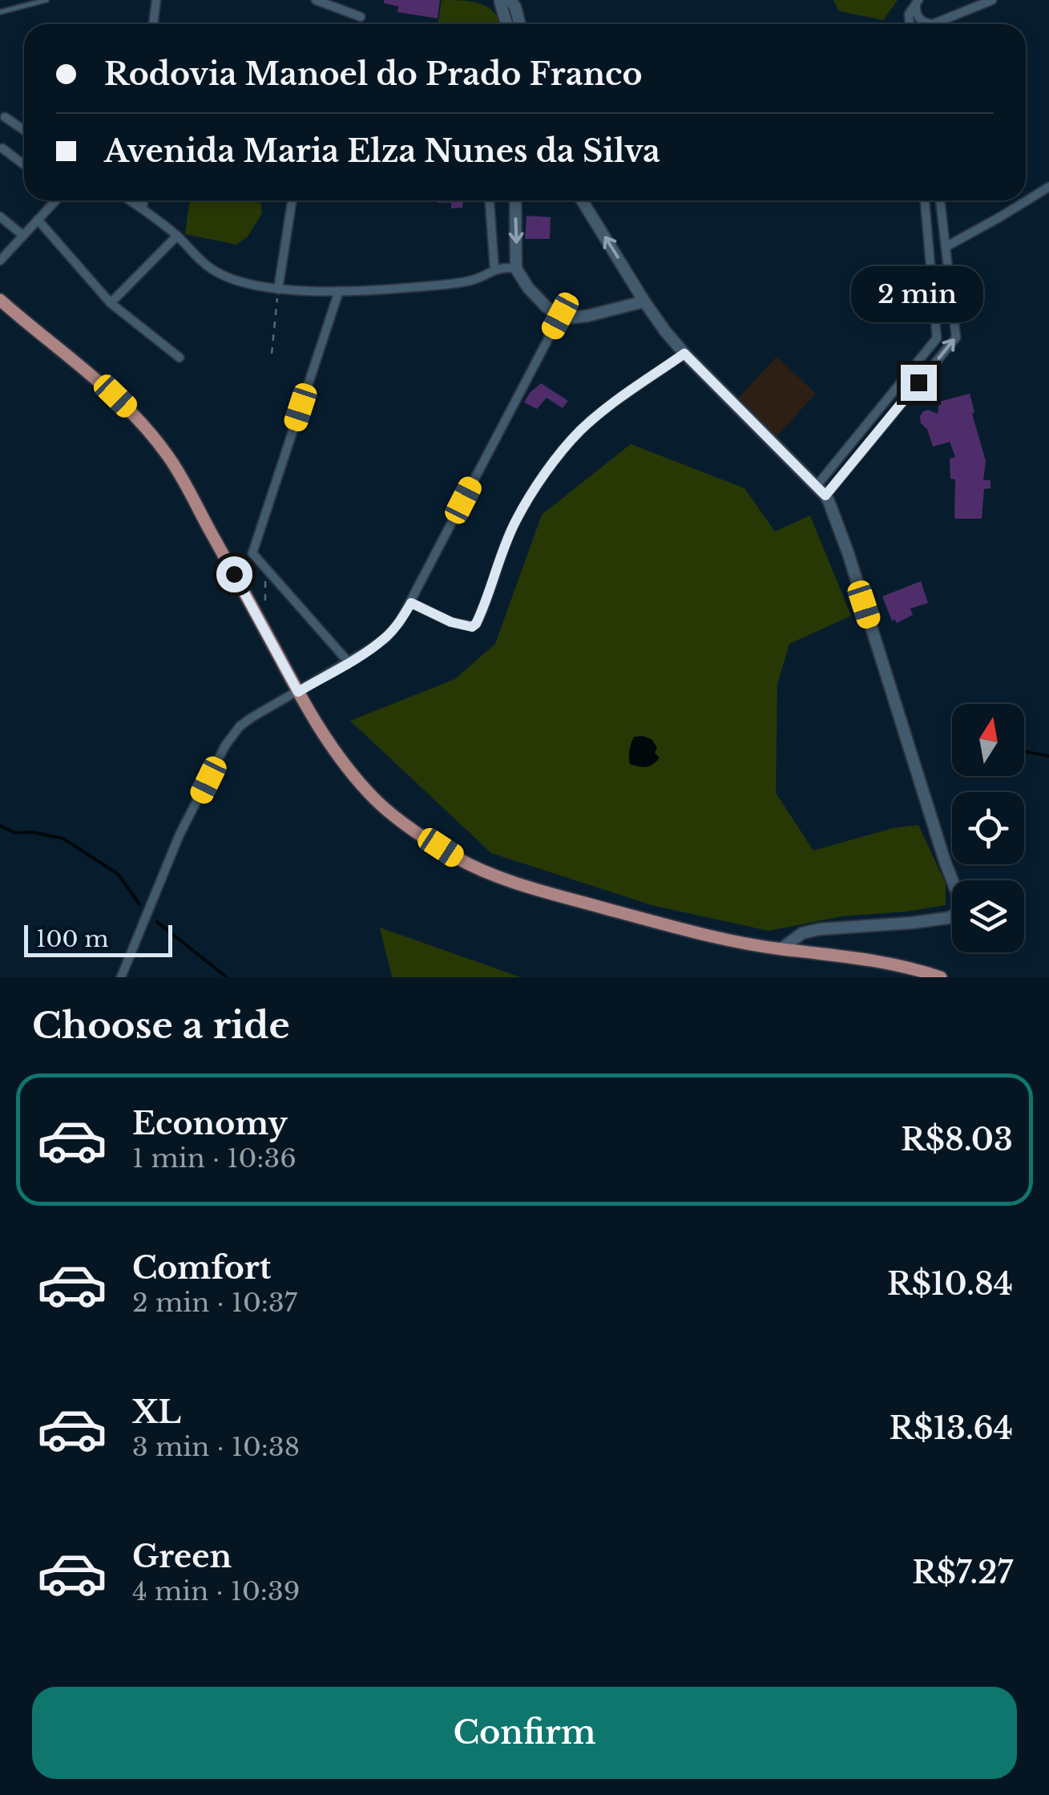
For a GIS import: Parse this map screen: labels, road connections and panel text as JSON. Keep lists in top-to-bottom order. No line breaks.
{"scale_bar":"100 m","north":"top","page":{"banner":["Rodovia Manoel do Prado Franco","Avenida Maria Elza Nunes da Silva"],"bubble":"2 min","scale":"100 m","heading":"Choose a ride","list":[{"name":"Economy","note":"1 min · 10:36","value":"R$8.03"},{"name":"Comfort","note":"2 min · 10:37","value":"R$10.84"},{"name":"XL","note":"3 min · 10:38","value":"R$13.64"},{"name":"Green","note":"4 min · 10:39","value":"R$7.27"}],"buttons":"Confirm"}}
